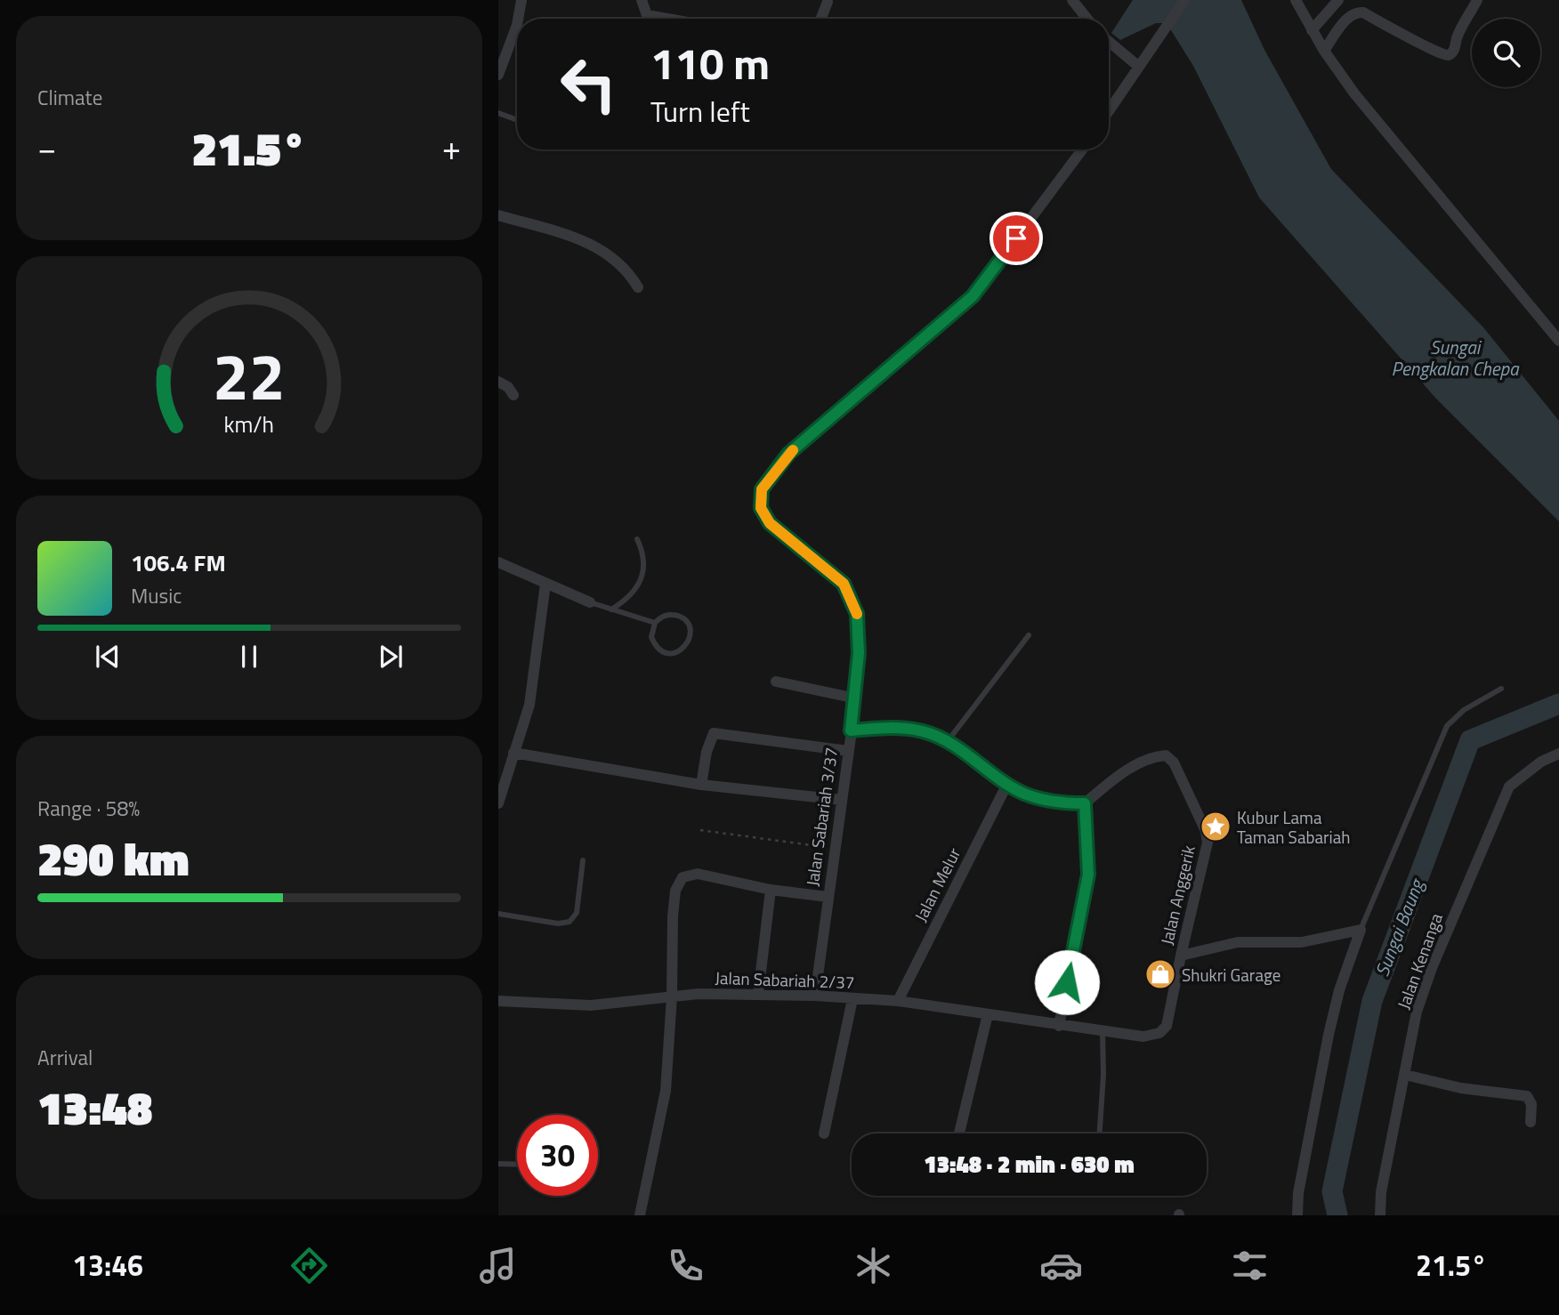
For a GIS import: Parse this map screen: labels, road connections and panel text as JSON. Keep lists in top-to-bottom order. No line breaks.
{"streets":{"street":["Jalan Sabariah 3/37","Jalan Melur","Jalan Anggerik","Jalan Kenanga","Jalan Sabariah 2/37"]},"crossings":[["Jalan Sabariah 3/37","Jalan Sabariah 2/37"],["Jalan Melur","Jalan Sabariah 2/37"],["Jalan Anggerik","Jalan Sabariah 2/37"]],"water":["Sungai Pengkalan Chepa","Sungai Baung"],"places":{"place":["Kubur Lama Taman Sabariah"],"shop":["Shukri Garage"]},"page":{"tile":["Climate",["Range · 58%","290 km"],["Arrival","13:48"]],"turn":["110 m","Turn left"],"heat":["−","21.5°","+"],"song":["106.4 FM","Music"],"limit":"30","trip":"13:48 · 2 min · 630 m","tabs":["13:46","21.5°"],"gauge":["22","km/h"]}}
